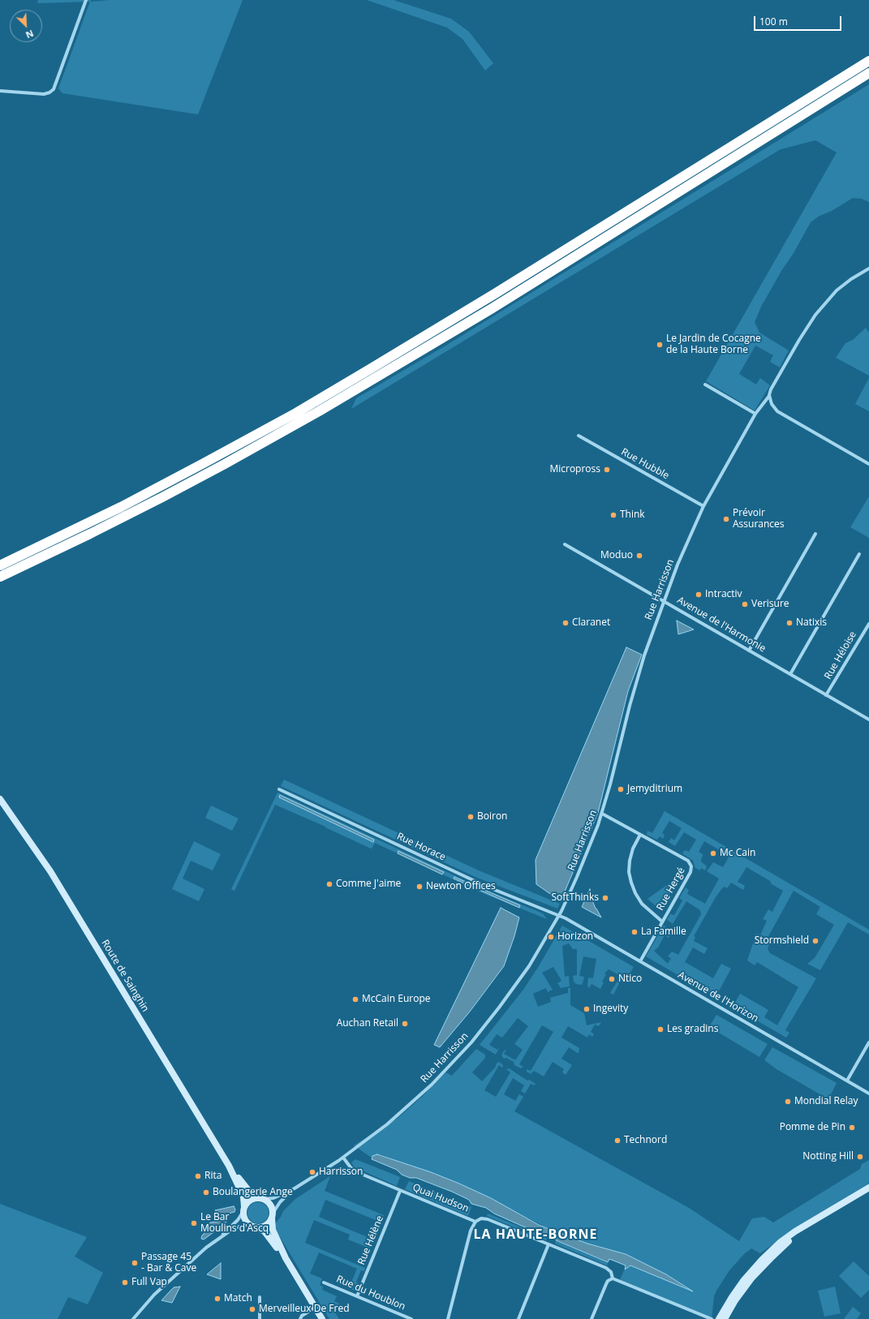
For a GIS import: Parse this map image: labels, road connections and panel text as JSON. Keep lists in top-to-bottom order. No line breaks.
{"streets":{"street":["Rue Hubble","Rue Harrisson","Avenue de l'Harmonie","Rue Héloise","Rue Horace","Rue Hergé","Route de Sainghin","Avenue de l'Horizon","Quai Hudson","Rue Hélène","Rue du Houblon"]},"crossings":[["Rue Hubble","Rue Harrisson"],["Rue Harrisson","Avenue de l'Harmonie"],["Rue Harrisson","Rue Horace"],["Rue Harrisson","Rue Hergé"],["Rue Harrisson","Route de Sainghin"],["Rue Harrisson","Avenue de l'Horizon"],["Rue Harrisson","Quai Hudson"],["Avenue de l'Harmonie","Rue Héloise"],["Rue Horace","Avenue de l'Horizon"],["Rue Hergé","Avenue de l'Horizon"],["Quai Hudson","Rue Hélène"],["Rue Hélène","Rue du Houblon"]],"districts":["LA HAUTE-BORNE"],"places":["Le Jardin de Cocagne de la Haute Borne","Micropross","Think","Prévoir Assurances","Moduo","Intractiv","Verisure","Claranet","Natixis","Jemyditrium","Boiron","Mc Cain","Comme J'aime","Newton Offices","SoftThinks","La Famille","Horizon","Stormshield","Ntico","McCain Europe","Ingevity","Auchan Retail","Les gradins","Mondial Relay","Pomme de Pin","Technord","Notting Hill","Harrisson","Rita","Boulangerie Ange","Le Bar Moulins d'Ascq","Passage 45 - Bar & Cave","Full Vap","Match","Merveilleux De Fred"],"scale_bar":"100 m","north":"bottom right"}
